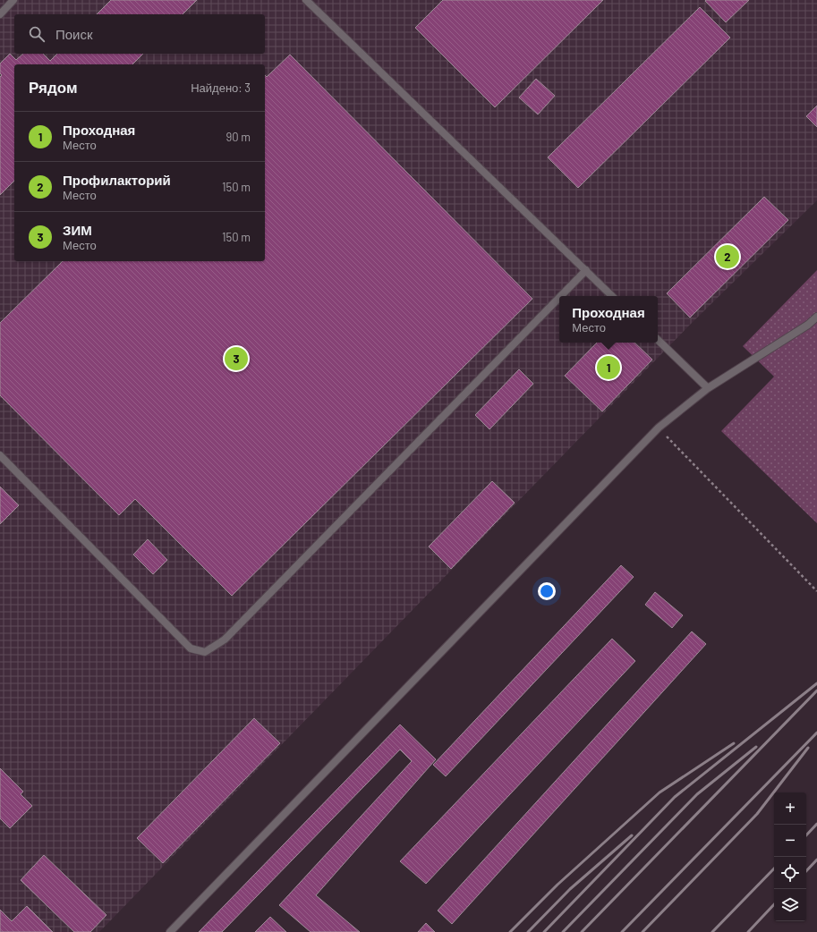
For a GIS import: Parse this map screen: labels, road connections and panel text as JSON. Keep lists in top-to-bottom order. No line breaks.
{"page":{"search":"Поиск","heading":["Рядом","Найдено: 3"],"list":[{"mark":"1","name":"Проходная","note":"Место","value":"90 m"},{"mark":"2","name":"Профилакторий","note":"Место","value":"150 m"},{"mark":"3","name":"ЗИМ","note":"Место","value":"150 m"}],"pins":["2","3","1"],"popup":["Проходная","Место"],"map_buttons":["+","−"]}}
